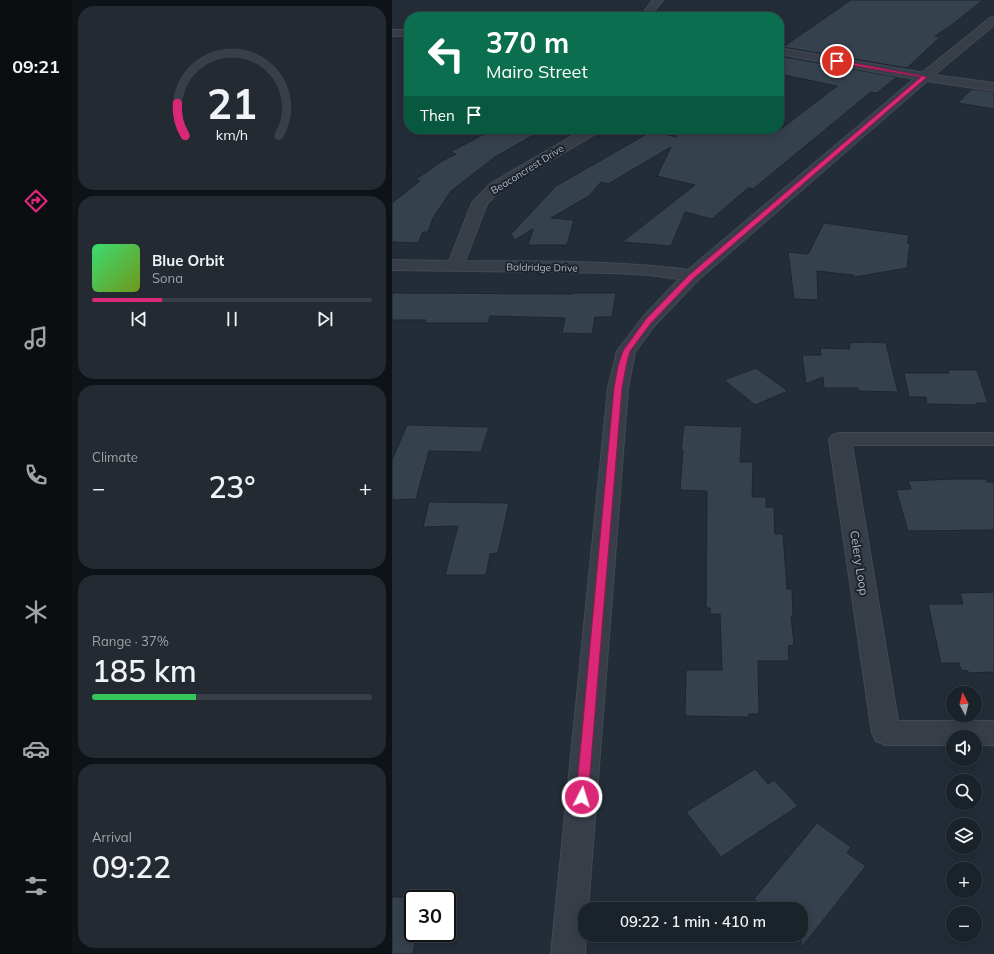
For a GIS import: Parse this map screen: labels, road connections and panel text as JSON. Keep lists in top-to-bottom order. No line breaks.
{"streets":{"street":["Beaconcrest Drive","Baldridge Drive","Celery Loop"]},"crossings":[["Beaconcrest Drive","Baldridge Drive"]],"north":"top","page":{"tabs":"09:21","turn":["370 m","Mairo Street"],"then":"Then","song":["Blue Orbit","Sona"],"tile":["Climate",["Range · 37%","185 km"],["Arrival","09:22"]],"heat":["−","23°","+"],"map_buttons":["+","−"],"limit":"30","trip":"09:22 · 1 min · 410 m","gauge":["21","km/h"]}}
